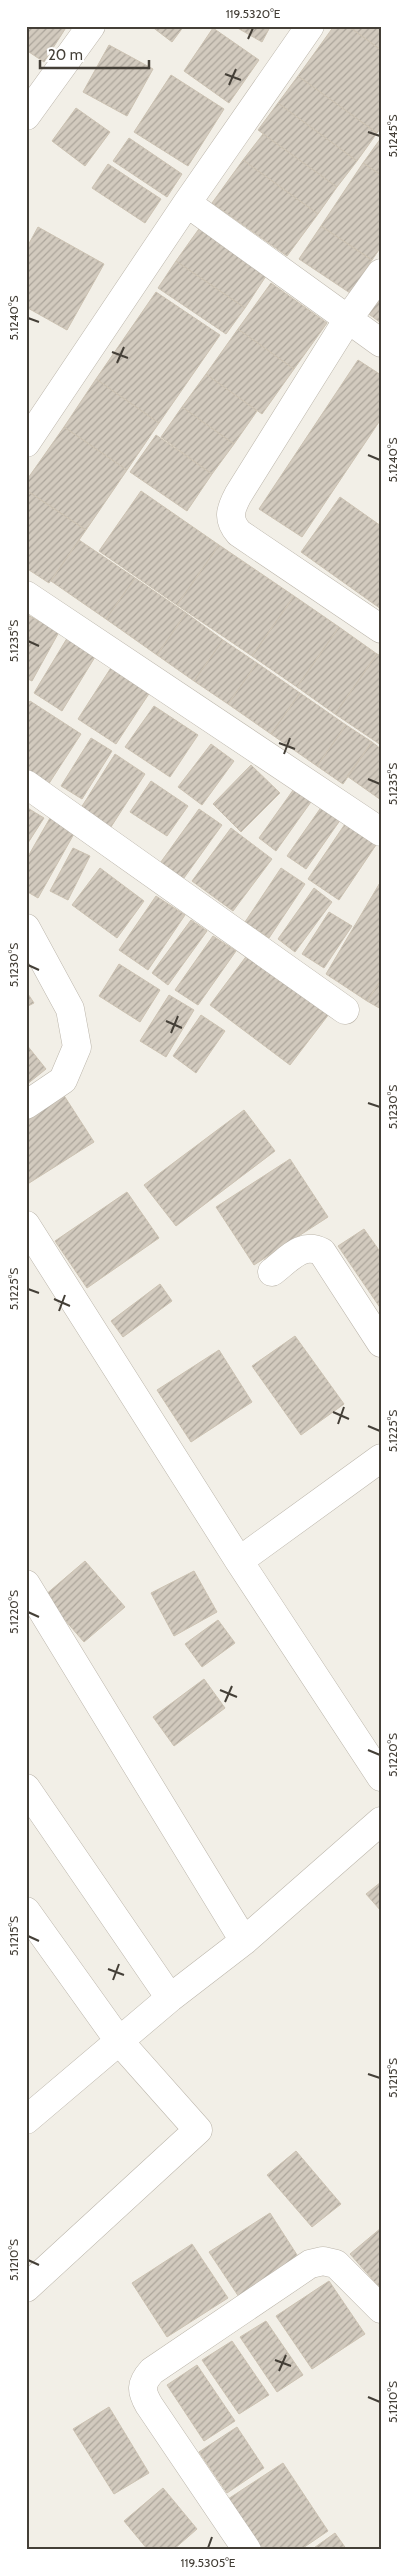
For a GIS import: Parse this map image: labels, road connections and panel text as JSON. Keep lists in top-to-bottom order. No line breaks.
{"scale_bar":"20 m","coordinates":["119.5320°E","5.1245°S","5.1240°S","5.1235°S","5.1230°S","5.1225°S","5.1220°S","5.1215°S","5.1210°S","119.5305°E"]}
